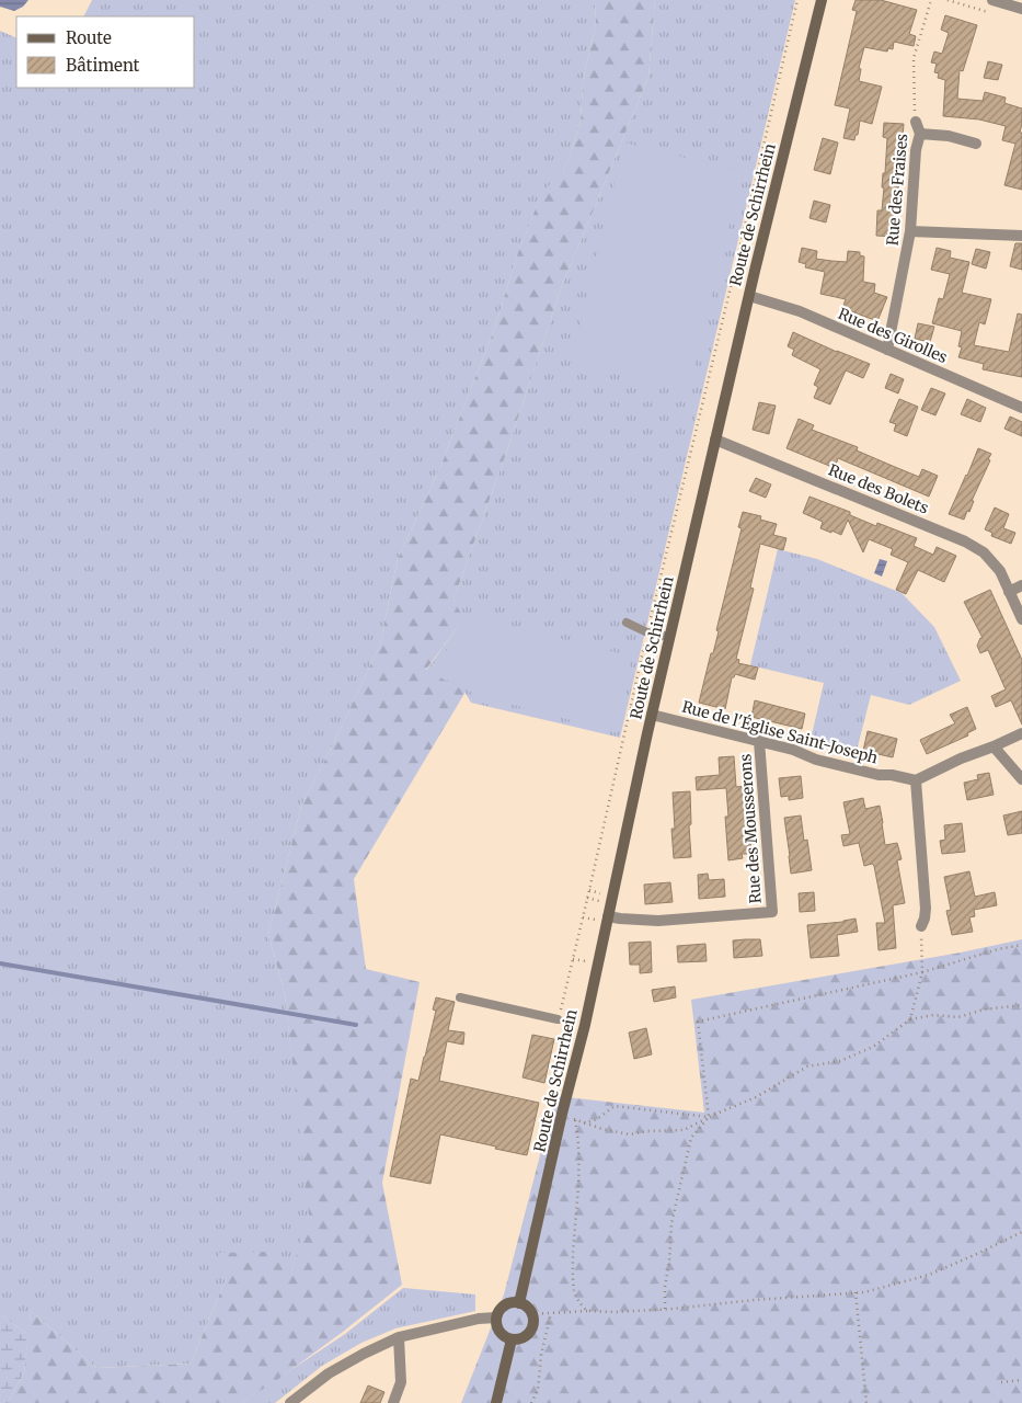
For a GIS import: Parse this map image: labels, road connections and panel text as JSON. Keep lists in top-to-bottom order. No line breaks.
{"streets":{"street":["Rue des Fraises","Route de Schirrhein","Rue des Girolles","Rue des Bolets","Rue de l'Église Saint-Joseph","Rue des Mousserons"]},"crossings":[["Rue des Fraises","Rue des Girolles"],["Route de Schirrhein","Rue des Girolles"],["Route de Schirrhein","Rue des Bolets"],["Route de Schirrhein","Rue de l'Église Saint-Joseph"],["Route de Schirrhein","Rue des Mousserons"],["Rue de l'Église Saint-Joseph","Rue des Mousserons"]],"legend":["Route","Bâtiment"]}
